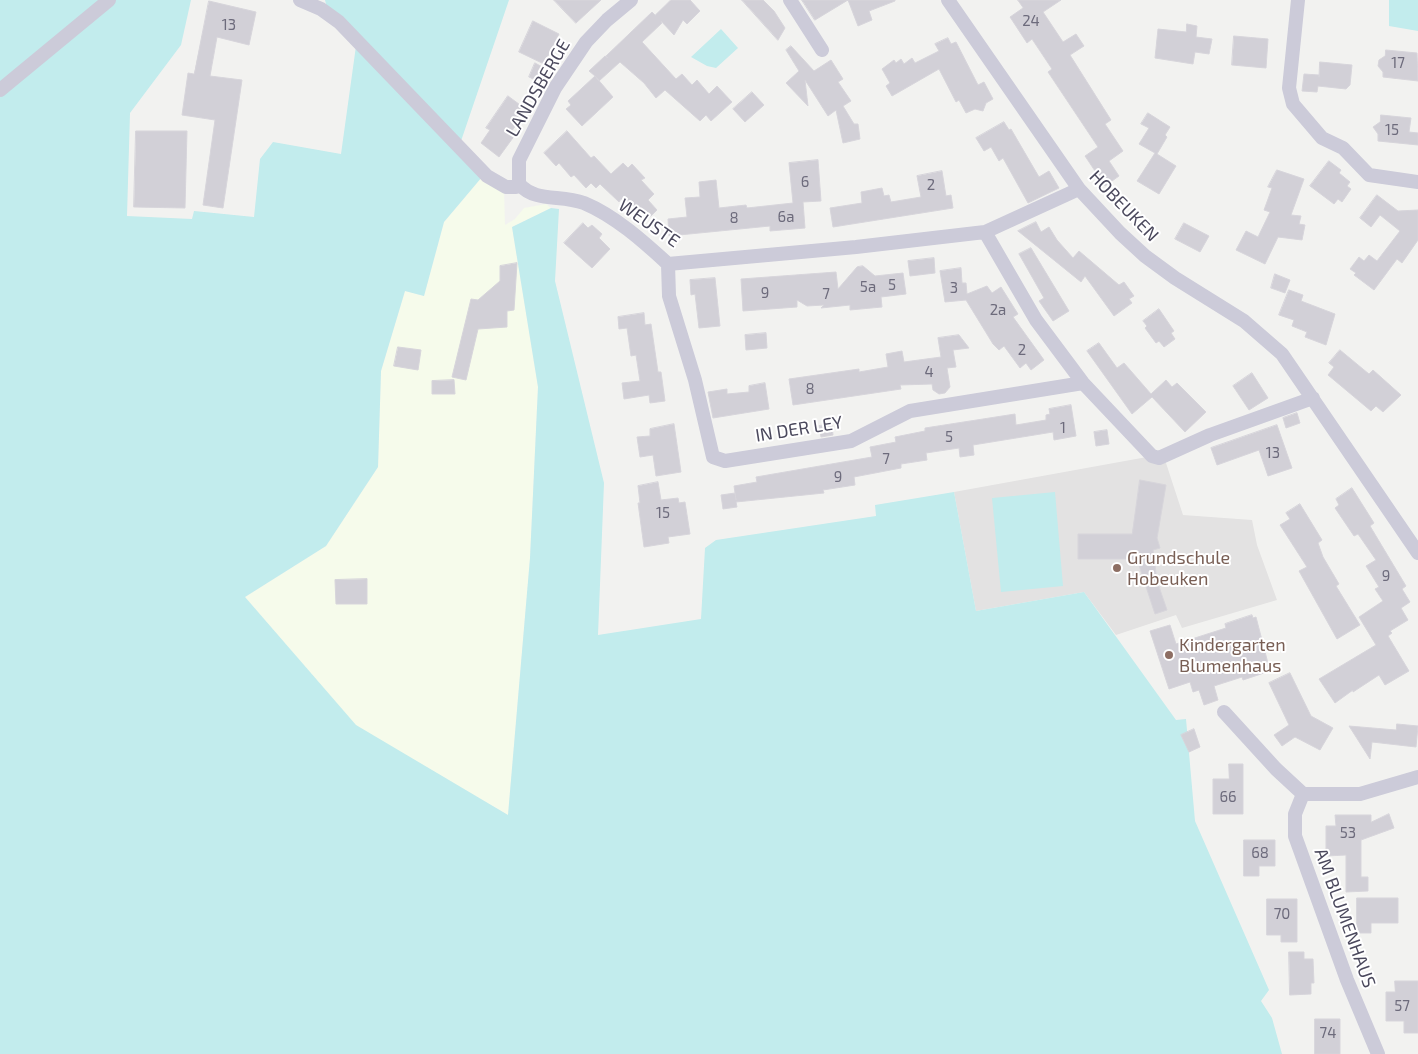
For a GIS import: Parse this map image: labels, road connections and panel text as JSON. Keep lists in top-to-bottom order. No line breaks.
{"streets":{"street":["LANDSBERGE","HOBEUKEN","WEUSTE","IN DER LEY","AM BLUMENHAUS"]},"crossings":[["LANDSBERGE","WEUSTE"],["HOBEUKEN","WEUSTE"],["WEUSTE","IN DER LEY"]],"places":["Grundschule Hobeuken","Kindergarten Blumenhaus"],"house_numbers":["24","13","17","15","6","2","6a","8","5","5a","3","9","7","2a","2","4","8","1","5","13","7","9","15","9","66","53","68","70","57","74"]}
